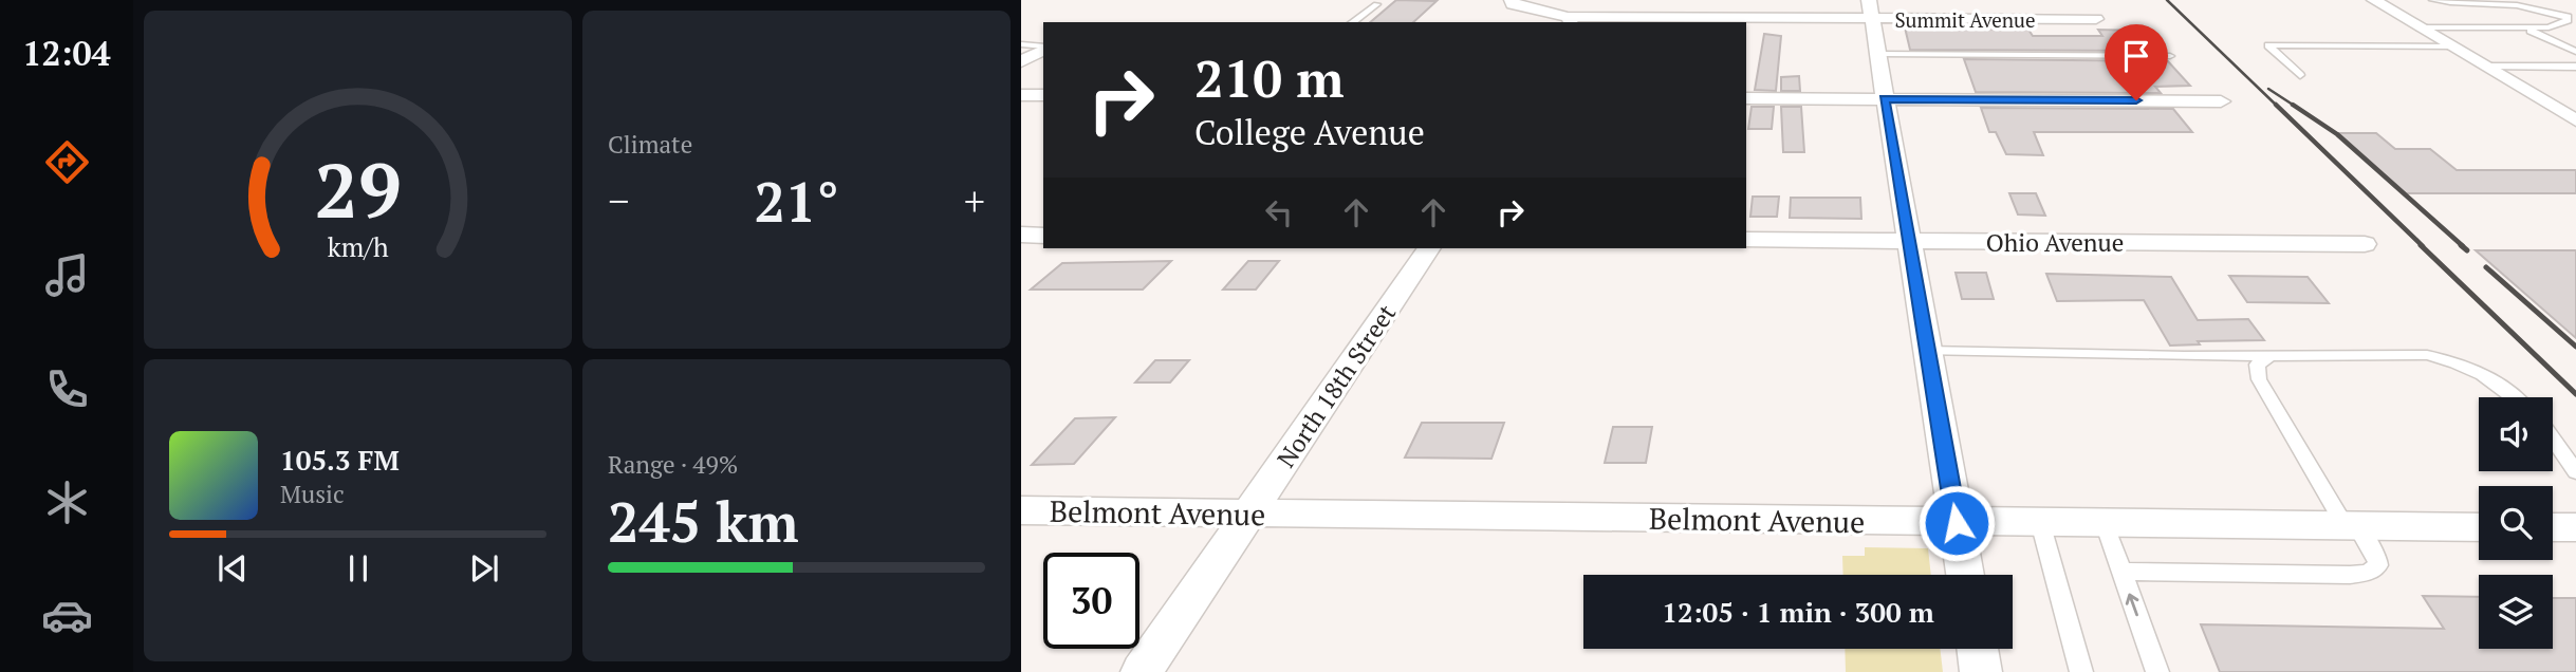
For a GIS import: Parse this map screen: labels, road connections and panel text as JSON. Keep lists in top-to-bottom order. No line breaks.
{"streets":{"street":["Summit Avenue","Ohio Avenue","North 18th Street","Belmont Avenue"]},"crossings":[["North 18th Street","Belmont Avenue"]],"page":{"tabs":"12:04","tile":["Climate",["Range · 49%","245 km"]],"turn":["210 m","College Avenue"],"heat":["−","21°","+"],"song":["105.3 FM","Music"],"limit":"30","trip":"12:05 · 1 min · 300 m","gauge":["29","km/h"]}}
